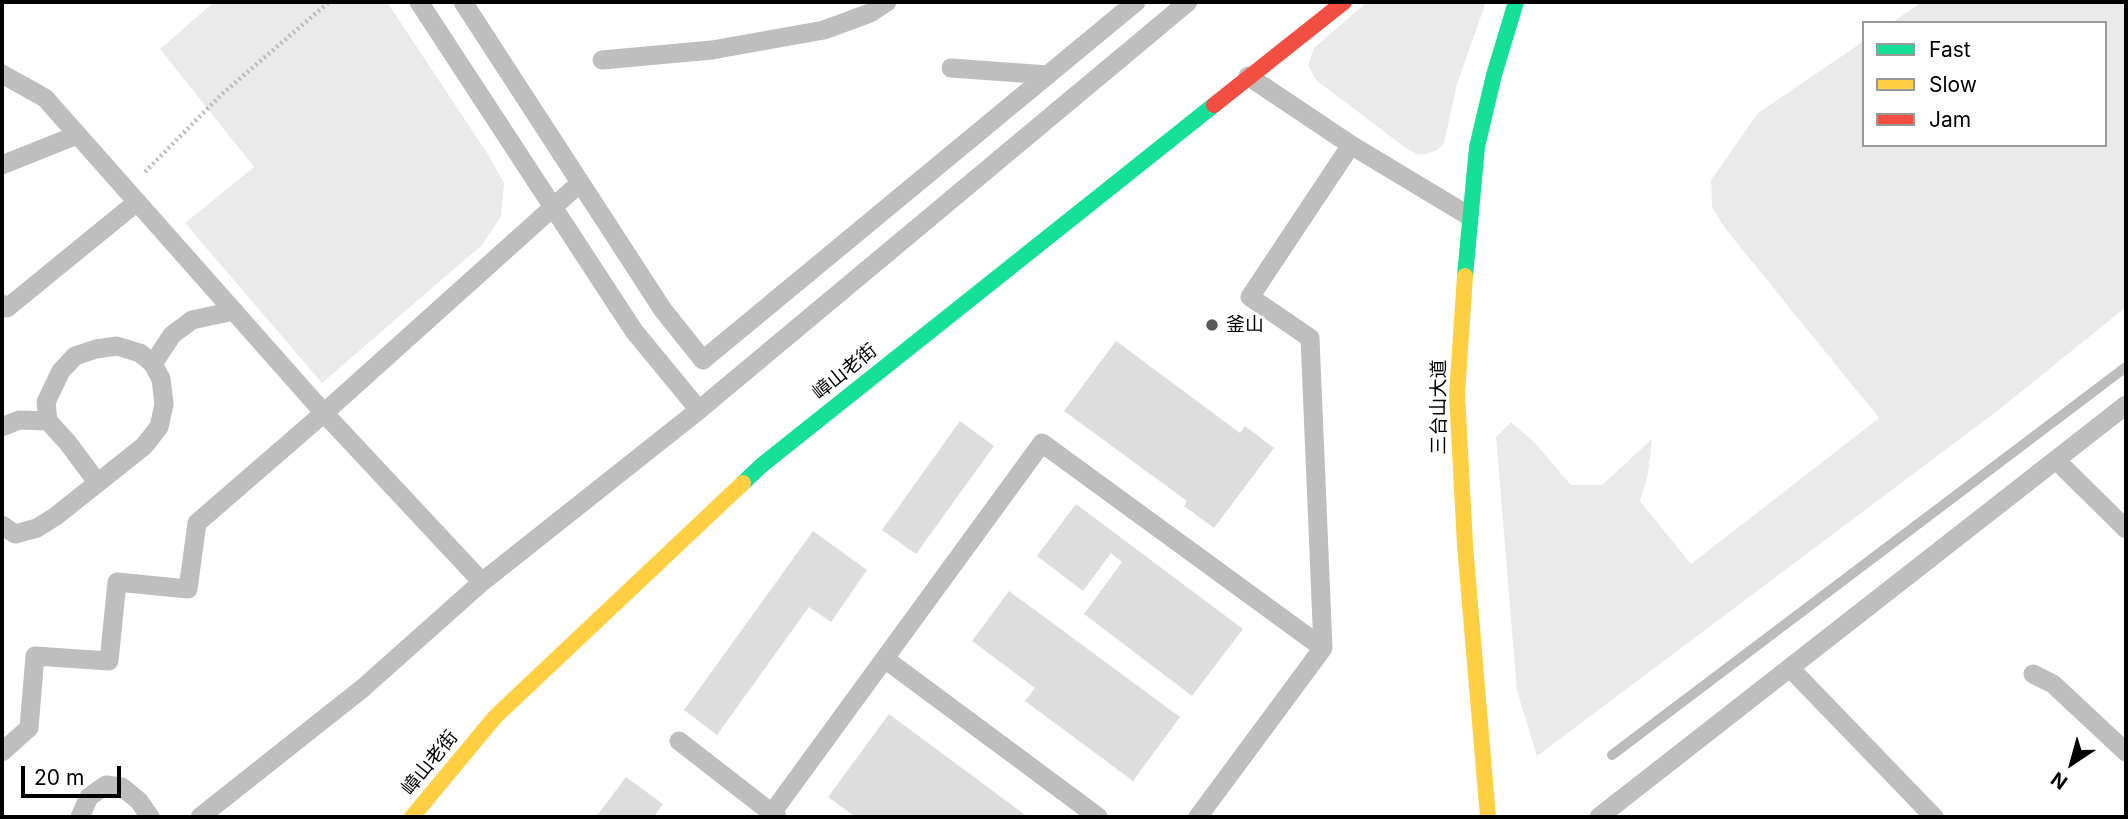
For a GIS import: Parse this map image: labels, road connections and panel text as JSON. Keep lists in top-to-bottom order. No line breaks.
{"streets":{"street":["嶂山老街","三台山大道"]},"places":["釜山"],"legend":["Fast","Slow","Jam"],"scale_bar":"20 m","north":"bottom left"}
